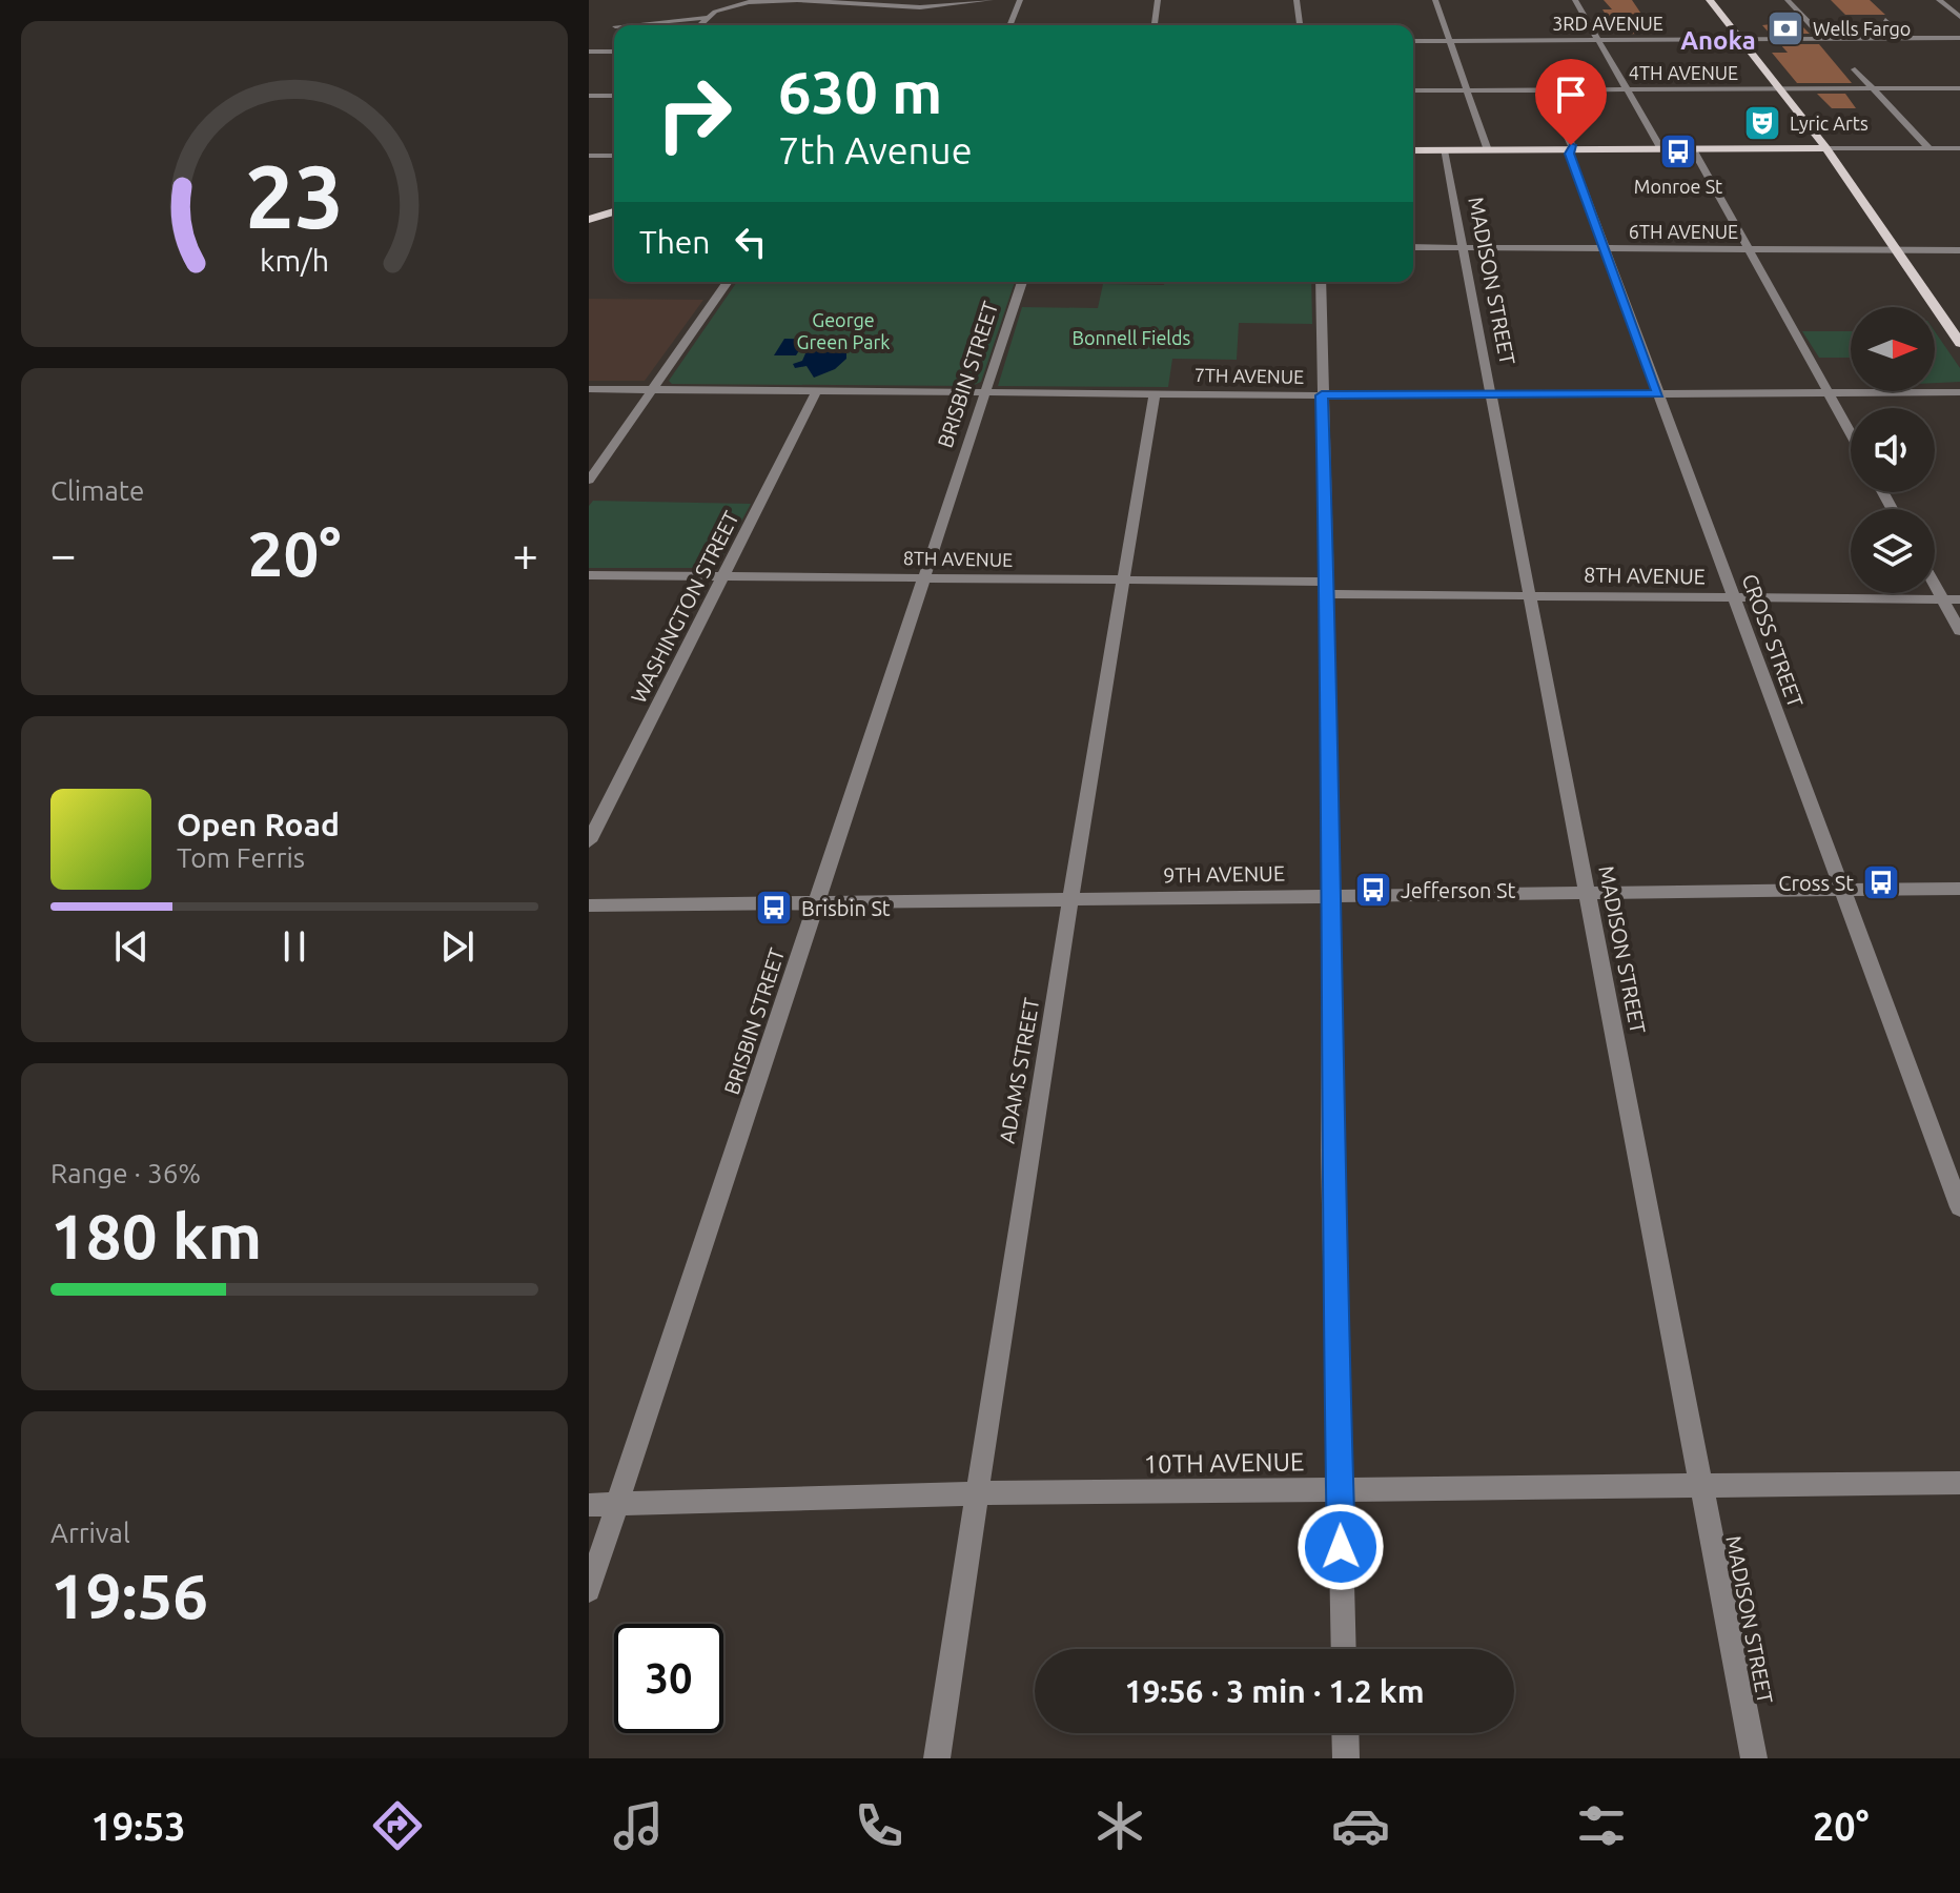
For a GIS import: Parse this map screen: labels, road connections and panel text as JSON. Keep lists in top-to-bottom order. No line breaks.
{"streets":{"street":["3RD AVENUE","4TH AVENUE","6TH AVENUE","MADISON STREET","BRISBIN STREET","7TH AVENUE","8TH AVENUE","WASHINGTON STREET","CROSS STREET","9TH AVENUE","ADAMS STREET","10TH AVENUE"]},"crossings":[["4TH AVENUE","CROSS STREET"],["6TH AVENUE","MADISON STREET"],["6TH AVENUE","CROSS STREET"],["MADISON STREET","7TH AVENUE"],["MADISON STREET","8TH AVENUE"],["MADISON STREET","9TH AVENUE"],["MADISON STREET","10TH AVENUE"],["BRISBIN STREET","7TH AVENUE"],["BRISBIN STREET","8TH AVENUE"],["BRISBIN STREET","9TH AVENUE"],["BRISBIN STREET","10TH AVENUE"],["7TH AVENUE","WASHINGTON STREET"],["7TH AVENUE","CROSS STREET"],["7TH AVENUE","ADAMS STREET"],["8TH AVENUE","WASHINGTON STREET"],["8TH AVENUE","CROSS STREET"],["8TH AVENUE","ADAMS STREET"],["CROSS STREET","9TH AVENUE"],["9TH AVENUE","ADAMS STREET"],["ADAMS STREET","10TH AVENUE"]],"districts":["Anoka"],"parks":["George Green Park","Bonnell Fields"],"places":{"bank":["Wells Fargo"],"theatre":["Lyric Arts"],"bus stop":["Monroe St","Cross St","Jefferson St","Brisbin St"]},"north":"right","page":{"turn":["630 m","7th Avenue"],"then":"Then","tile":["Climate",["Range · 36%","180 km"],["Arrival","19:56"]],"heat":["−","20°","+"],"song":["Open Road","Tom Ferris"],"limit":"30","trip":"19:56 · 3 min · 1.2 km","tabs":["19:53","20°"],"gauge":["23","km/h"]}}
